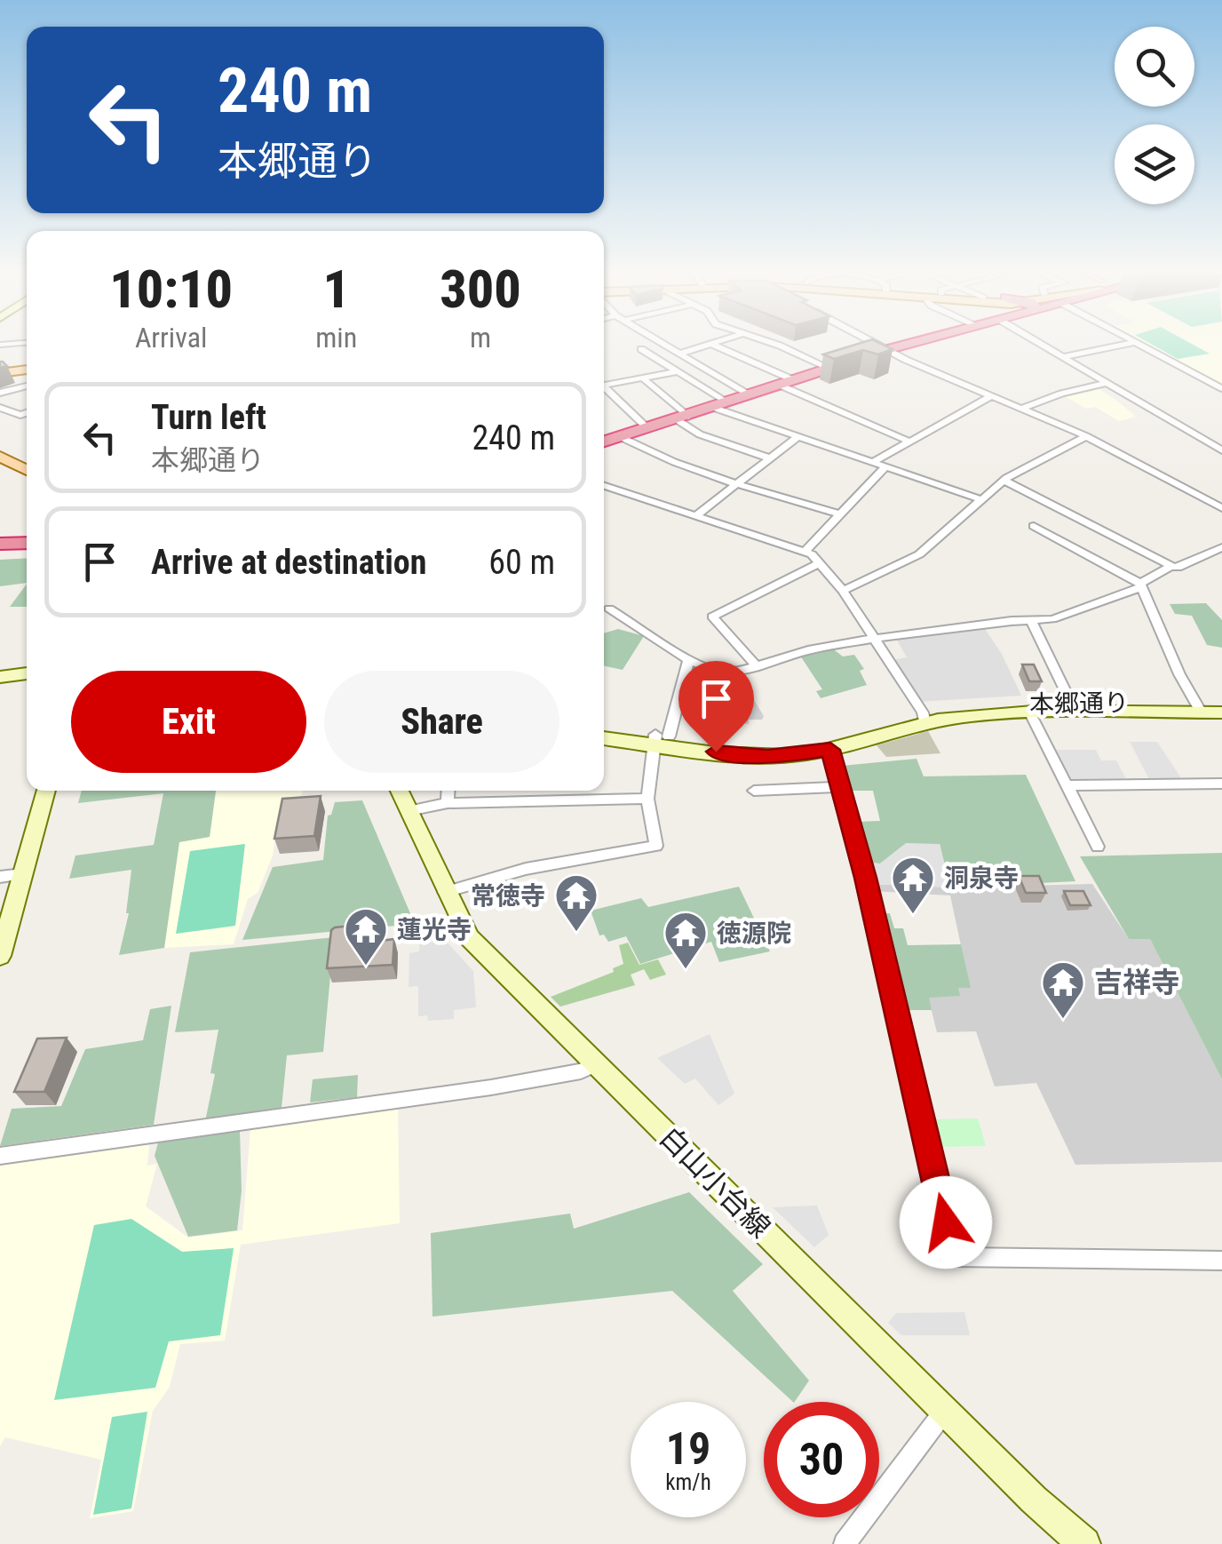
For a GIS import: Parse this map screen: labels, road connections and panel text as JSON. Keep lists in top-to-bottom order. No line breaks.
{"streets":{"main road":["本郷通り","白山小台線"]},"places":{"temple":["洞泉寺","常徳寺","蓮光寺","徳源院","吉祥寺"]},"page":{"turn":["240 m","本郷通り"],"eta":["10:10","Arrival","1","min","300","m"],"list":[{"name":"Turn left","note":"本郷通り","value":"240 m"},{"name":"Arrive at destination","value":"60 m"}],"buttons":["Exit","Share"],"speed":"19 km/h","limit":"30"}}
